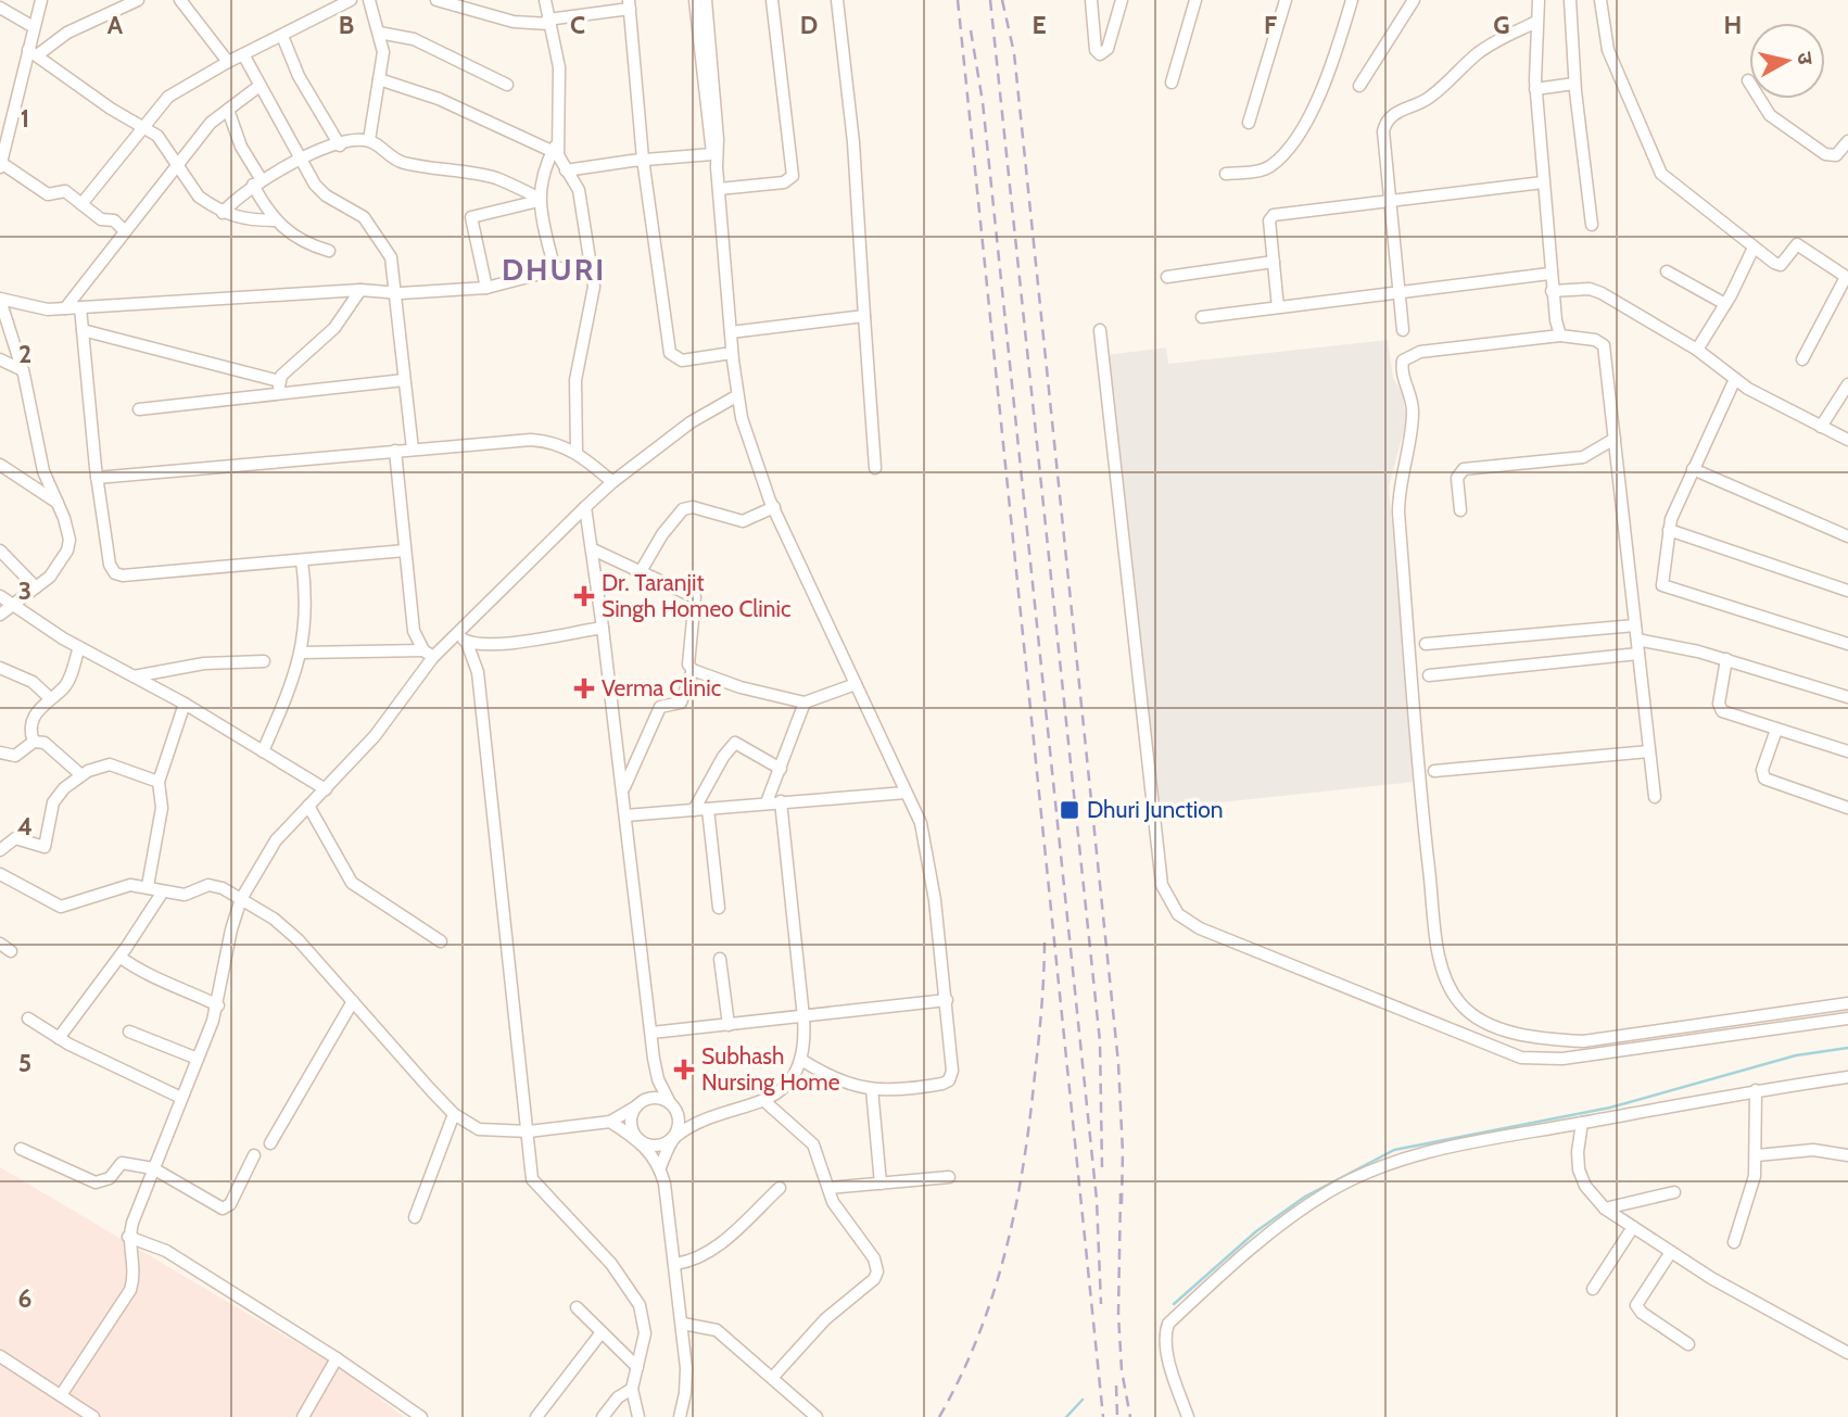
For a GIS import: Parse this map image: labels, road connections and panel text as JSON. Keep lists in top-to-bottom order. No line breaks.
{"districts":["DHURI"],"places":{"health":["Dr. Taranjit Singh Homeo Clinic","Verma Clinic","Subhash Nursing Home"],"transit":["Dhuri Junction"]},"north":"right","grid":{"columns":["A","B","C","D","E","F","G","H"],"rows":["1","2","3","4","5","6"]}}
